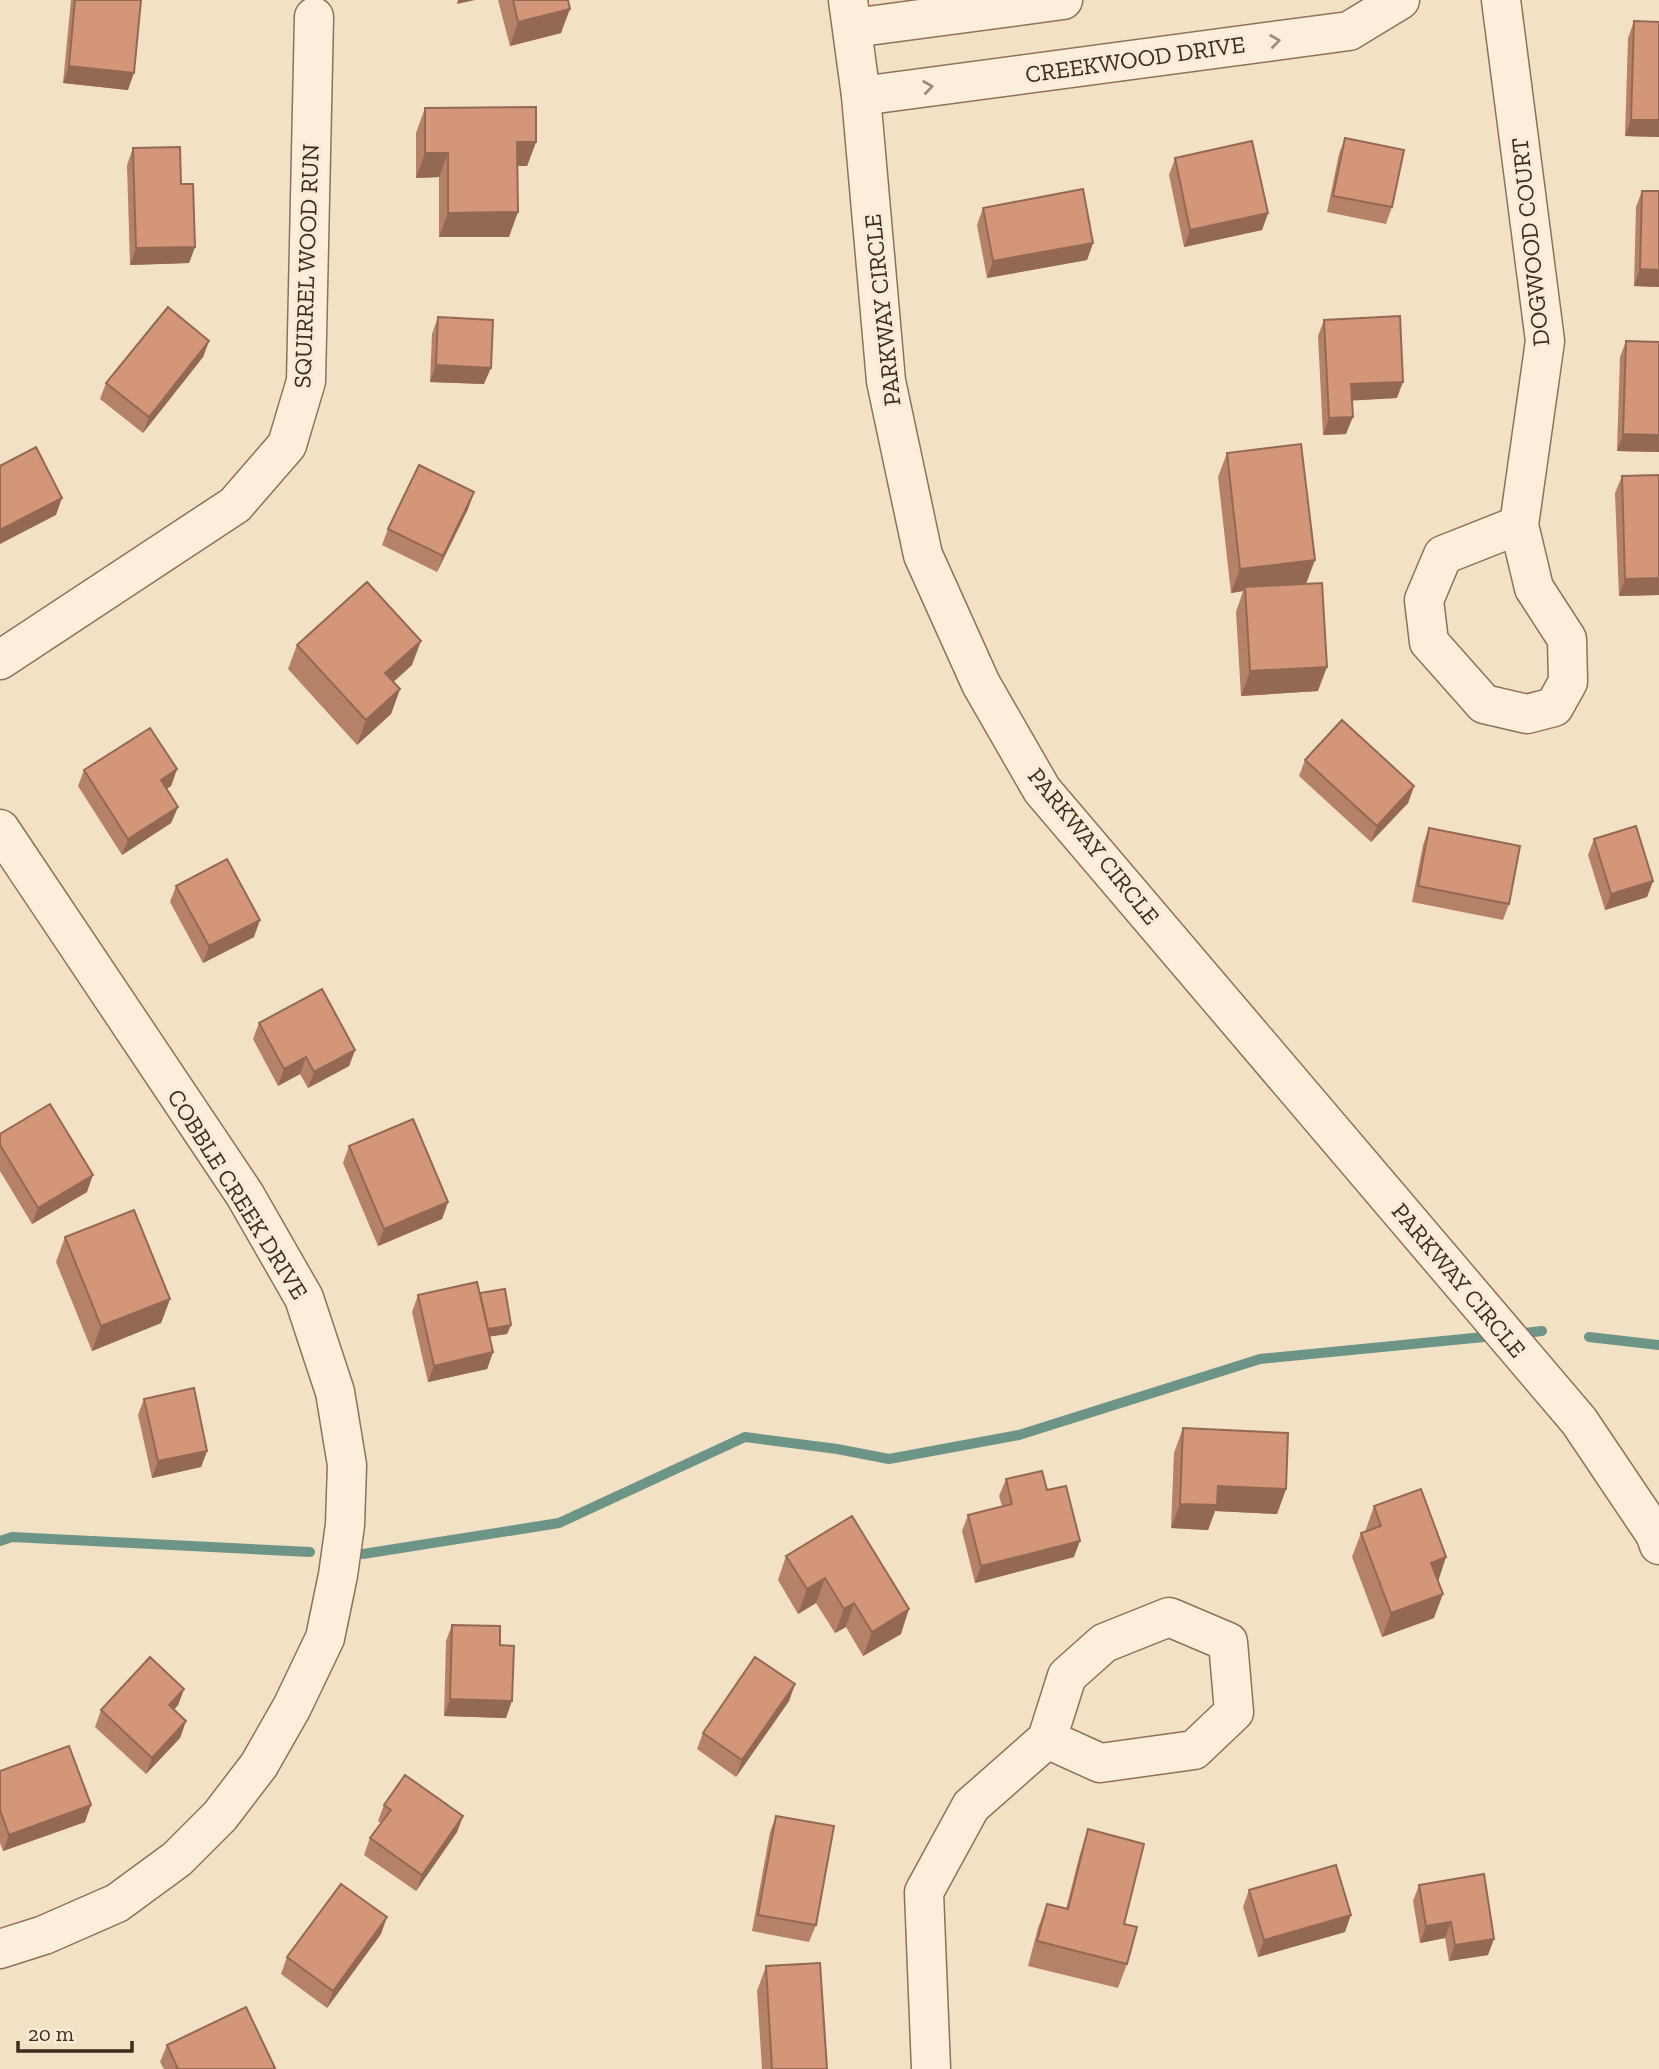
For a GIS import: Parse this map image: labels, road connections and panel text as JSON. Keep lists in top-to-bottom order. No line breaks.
{"streets":{"street":["CREEKWOOD DRIVE","DOGWOOD COURT","SQUIRREL WOOD RUN","PARKWAY CIRCLE","COBBLE CREEK DRIVE"]},"crossings":[["CREEKWOOD DRIVE","PARKWAY CIRCLE"]],"scale_bar":"20 m"}
